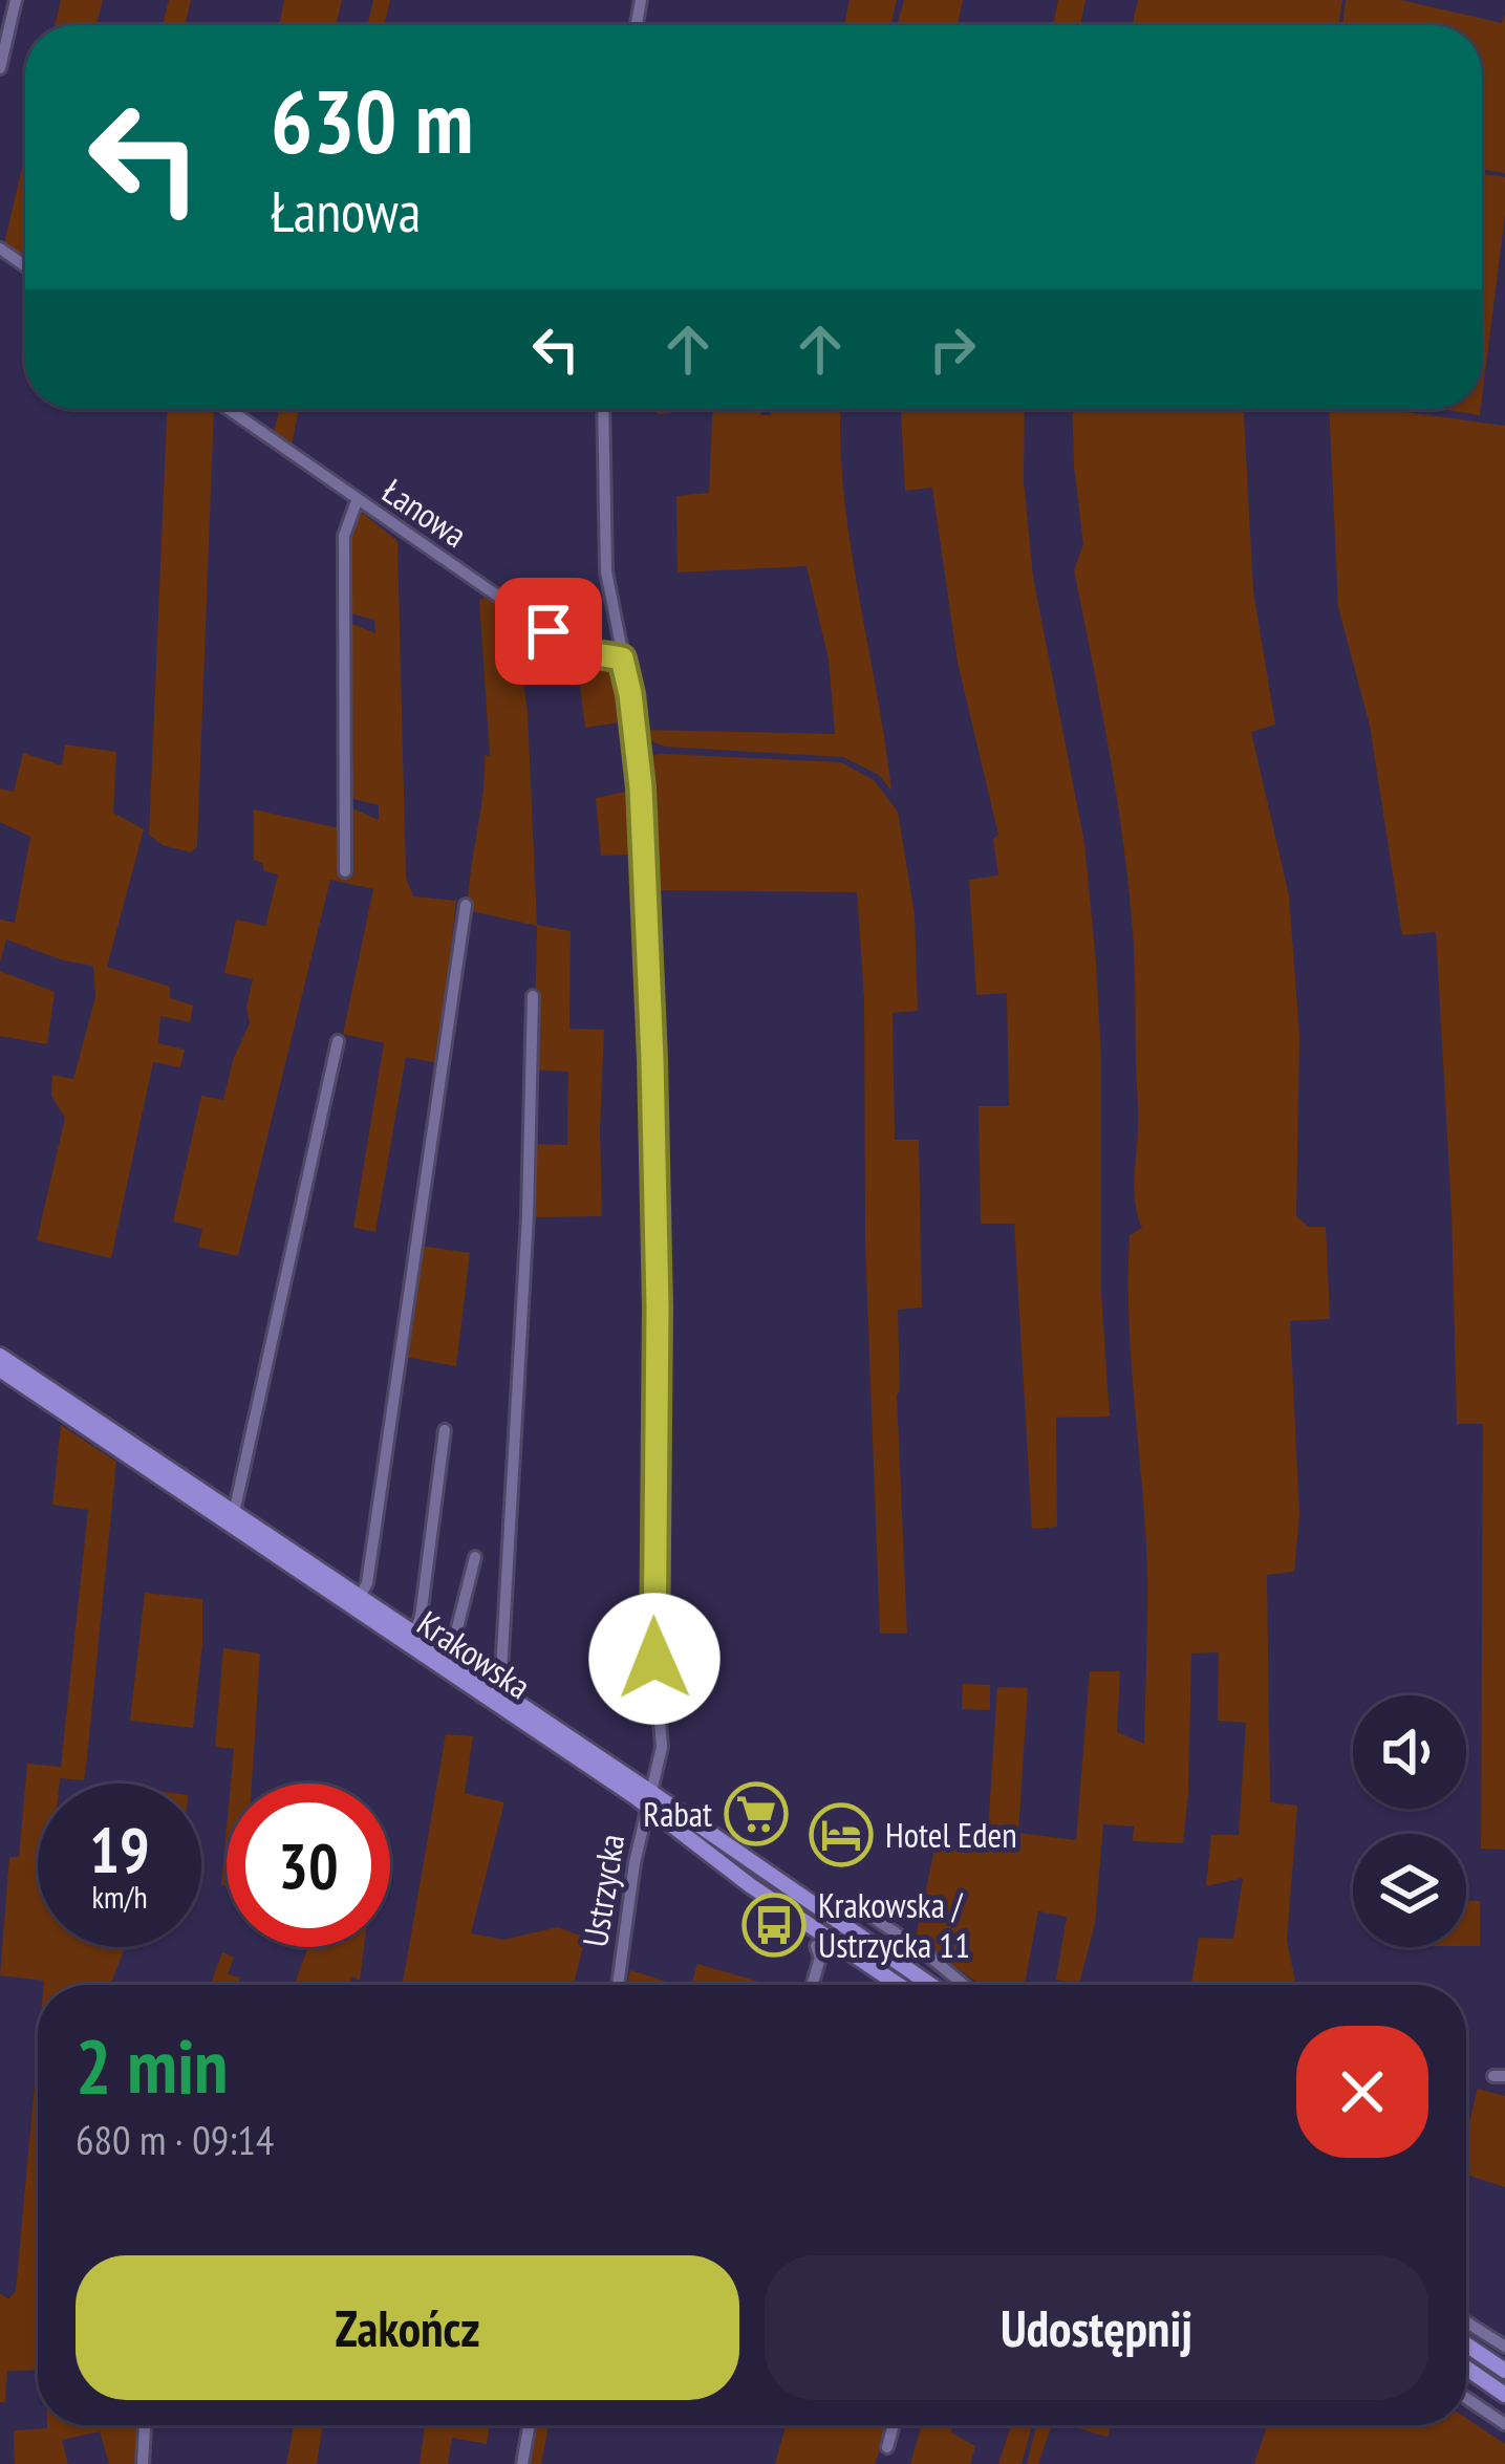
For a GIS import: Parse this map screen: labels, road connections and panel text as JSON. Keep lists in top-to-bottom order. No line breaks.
{"streets":{"main road":["Krakowska"],"street":["Łanowa","Ustrzycka"]},"crossings":[["Łanowa","Ustrzycka"],["Krakowska","Ustrzycka"]],"places":{"supermarket":["Rabat"],"hotel":["Hotel Eden"],"bus stop":["Krakowska / Ustrzycka 11"]},"page":{"turn":["630 m","Łanowa"],"speed":"19 km/h","limit":"30","heading":["2 min","680 m · 09:14"],"buttons":["Zakończ","Udostępnij"]}}
